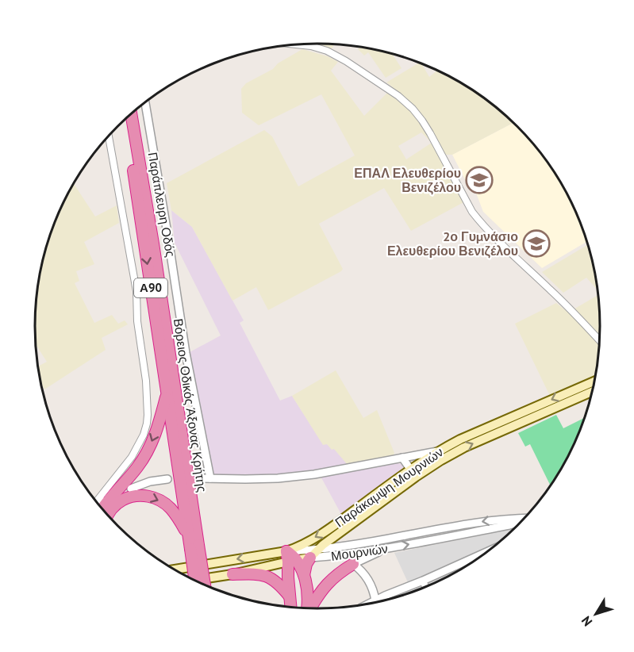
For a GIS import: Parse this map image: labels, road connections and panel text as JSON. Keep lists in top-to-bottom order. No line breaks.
{"streets":{"highway":["Α90","Βόρειος Οδικός Άξονας Κρήτης"],"main road":["Παράκαμψη Μουρνιών","Μουρνιών"],"street":["Παράπλευρη Οδός"]},"crossings":[["Παράκαμψη Μουρνιών","Μουρνιών"]],"places":{"school or university":["ΕΠΑΛ Ελευθερίου Βενιζέλου","2ο Γυμνάσιο Ελευθερίου Βενιζέλου"]},"north":"bottom left"}
